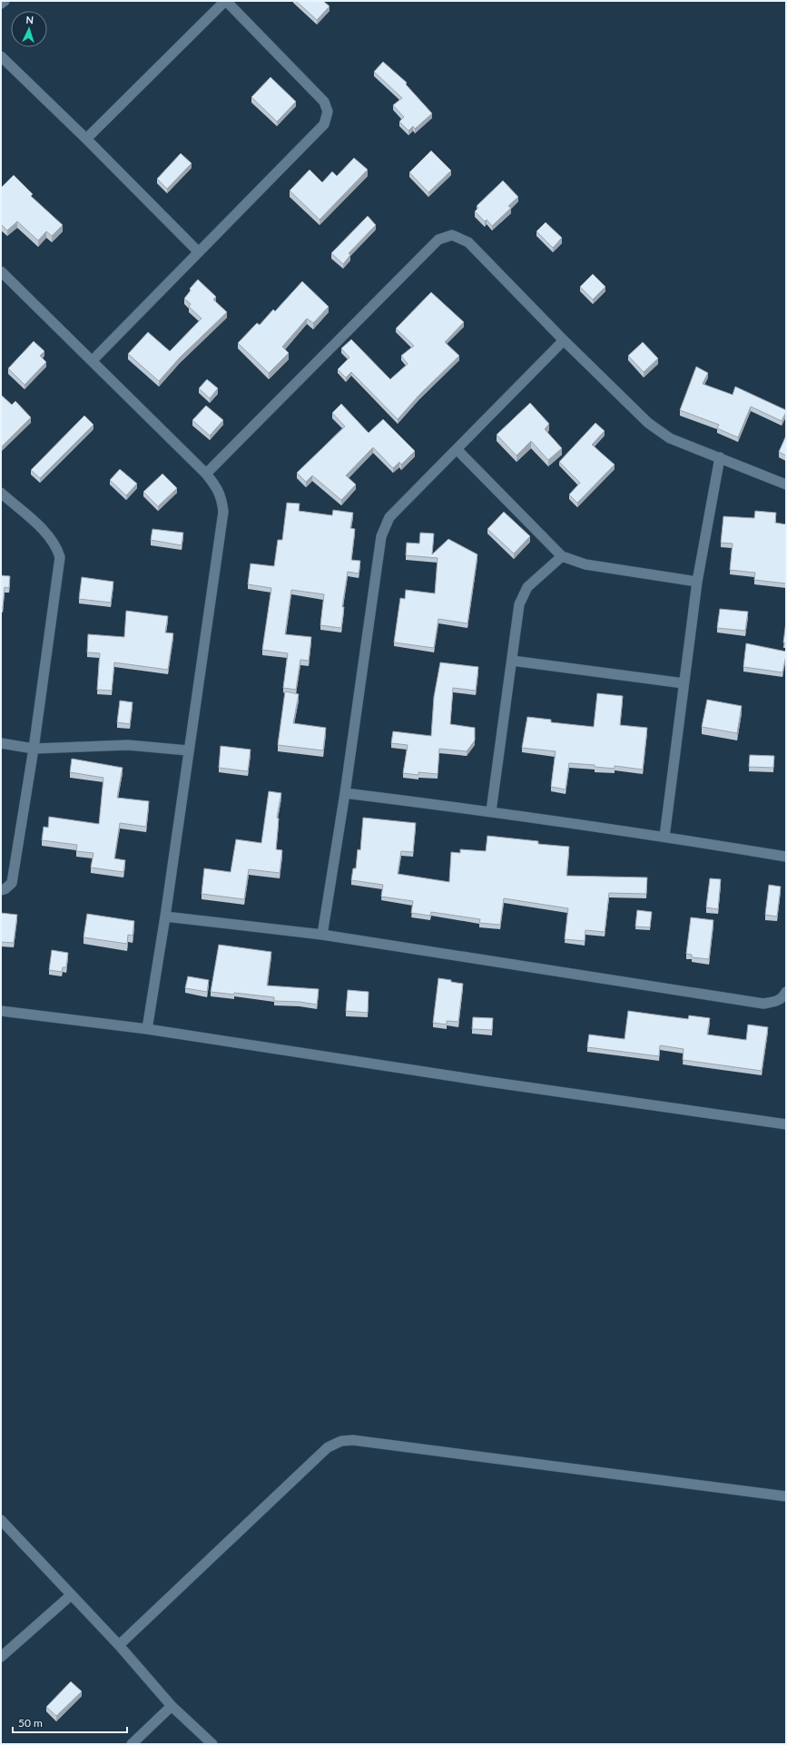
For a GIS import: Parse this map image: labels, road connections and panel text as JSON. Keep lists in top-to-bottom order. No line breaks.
{"scale_bar":"50 m","north":"top"}
